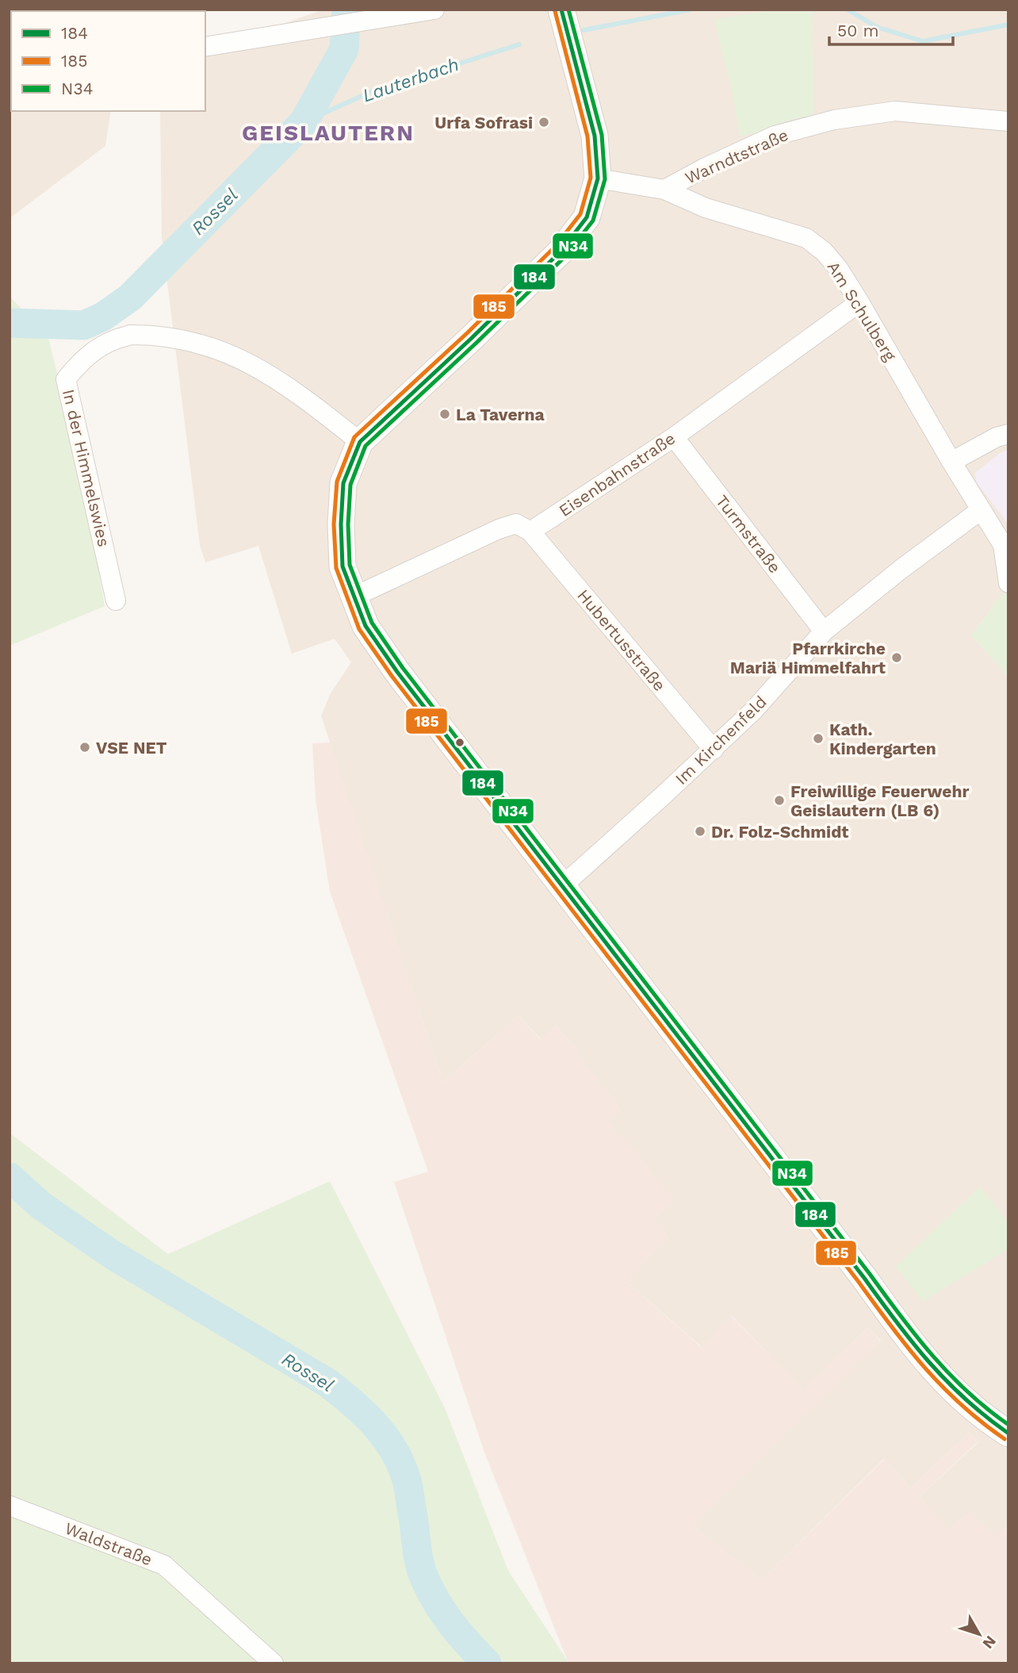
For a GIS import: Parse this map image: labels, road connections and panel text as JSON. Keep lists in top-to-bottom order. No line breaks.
{"streets":{"street":["Warndtstraße","Am Schulberg","In der Himmelswies","Eisenbahnstraße","Turmstraße","Hubertusstraße","Im Kirchenfeld","Waldstraße"]},"crossings":[["Warndtstraße","Am Schulberg"],["Am Schulberg","Eisenbahnstraße"],["Am Schulberg","Im Kirchenfeld"],["Eisenbahnstraße","Turmstraße"],["Eisenbahnstraße","Hubertusstraße"],["Turmstraße","Im Kirchenfeld"],["Hubertusstraße","Im Kirchenfeld"]],"districts":["GEISLAUTERN"],"water":["Lauterbach","Rossel"],"places":["Urfa Sofrasi","La Taverna","Pfarrkirche Mariä Himmelfahrt","Kath. Kindergarten","VSE NET","Freiwillige Feuerwehr Geislautern (LB 6)","Dr. Folz-Schmidt"],"lines":["transit line 184","transit line N34","transit line 185"],"legend":["184","185","N34"],"scale_bar":"50 m","north":"bottom right"}
